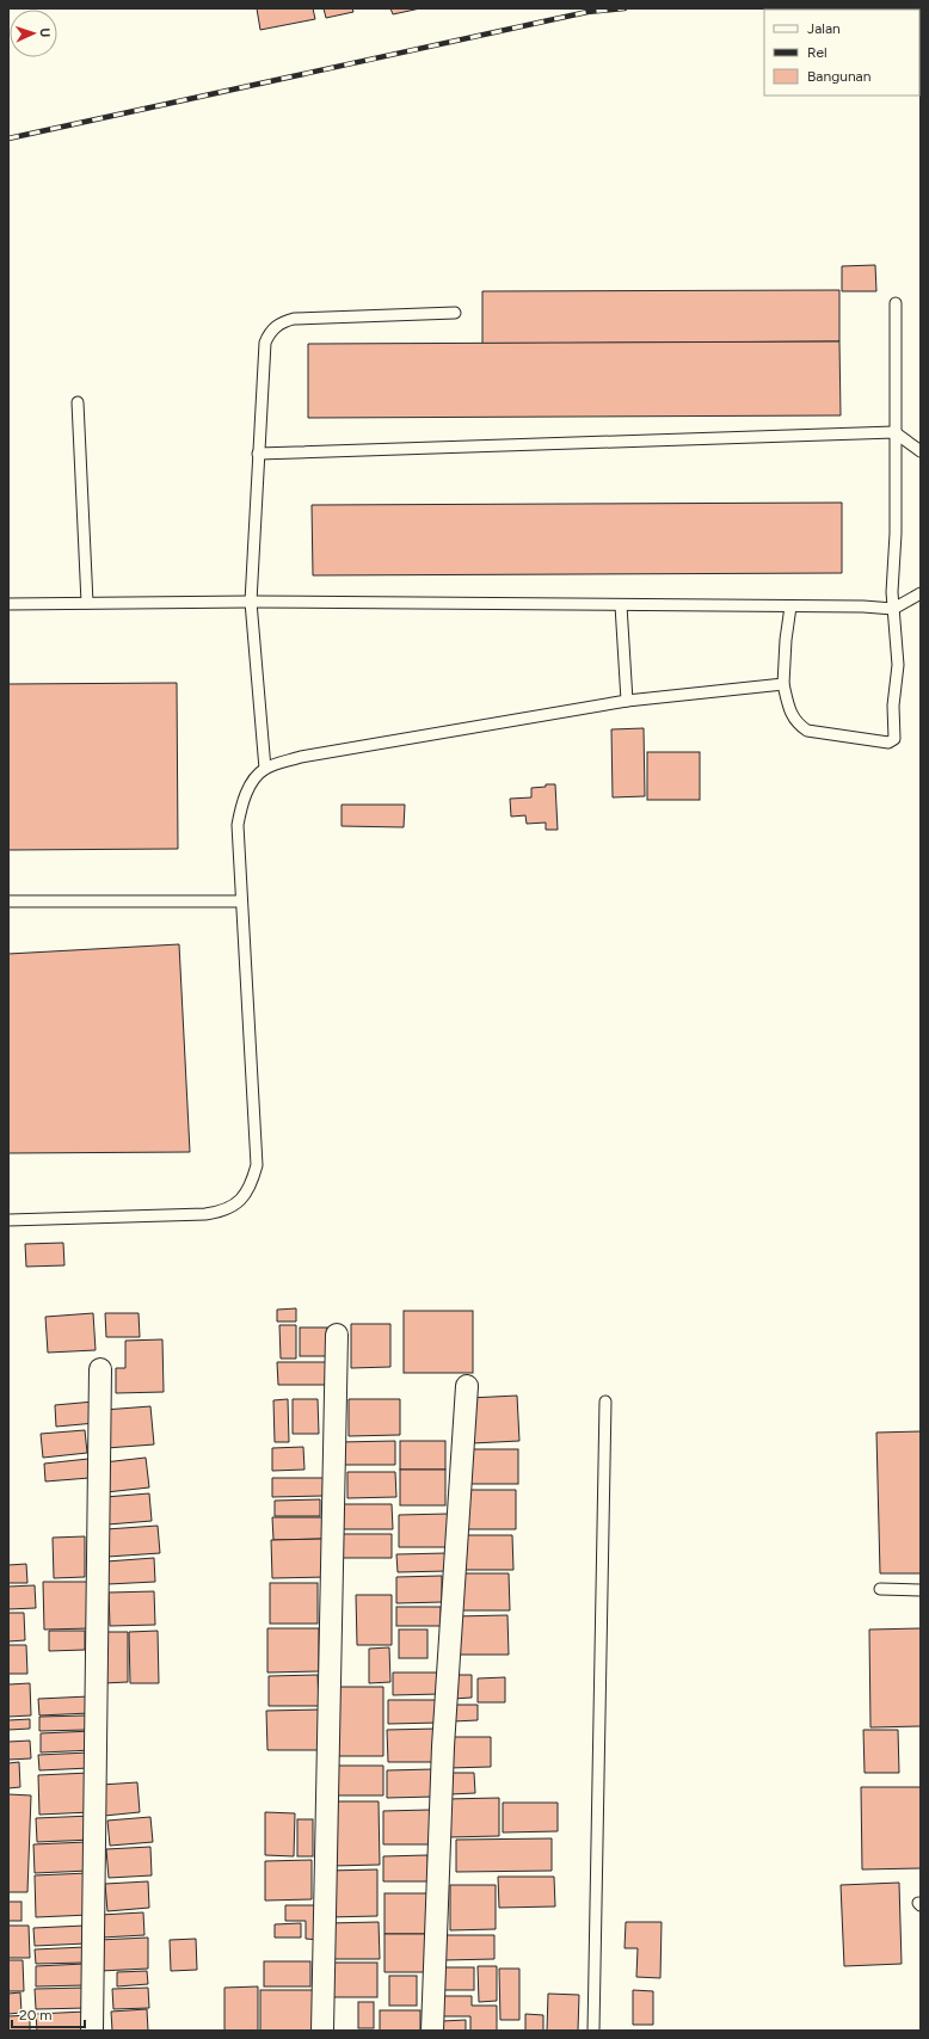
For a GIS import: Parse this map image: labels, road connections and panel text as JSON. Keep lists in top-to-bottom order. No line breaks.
{"legend":["Jalan","Rel","Bangunan"],"scale_bar":"20 m","north":"right"}
